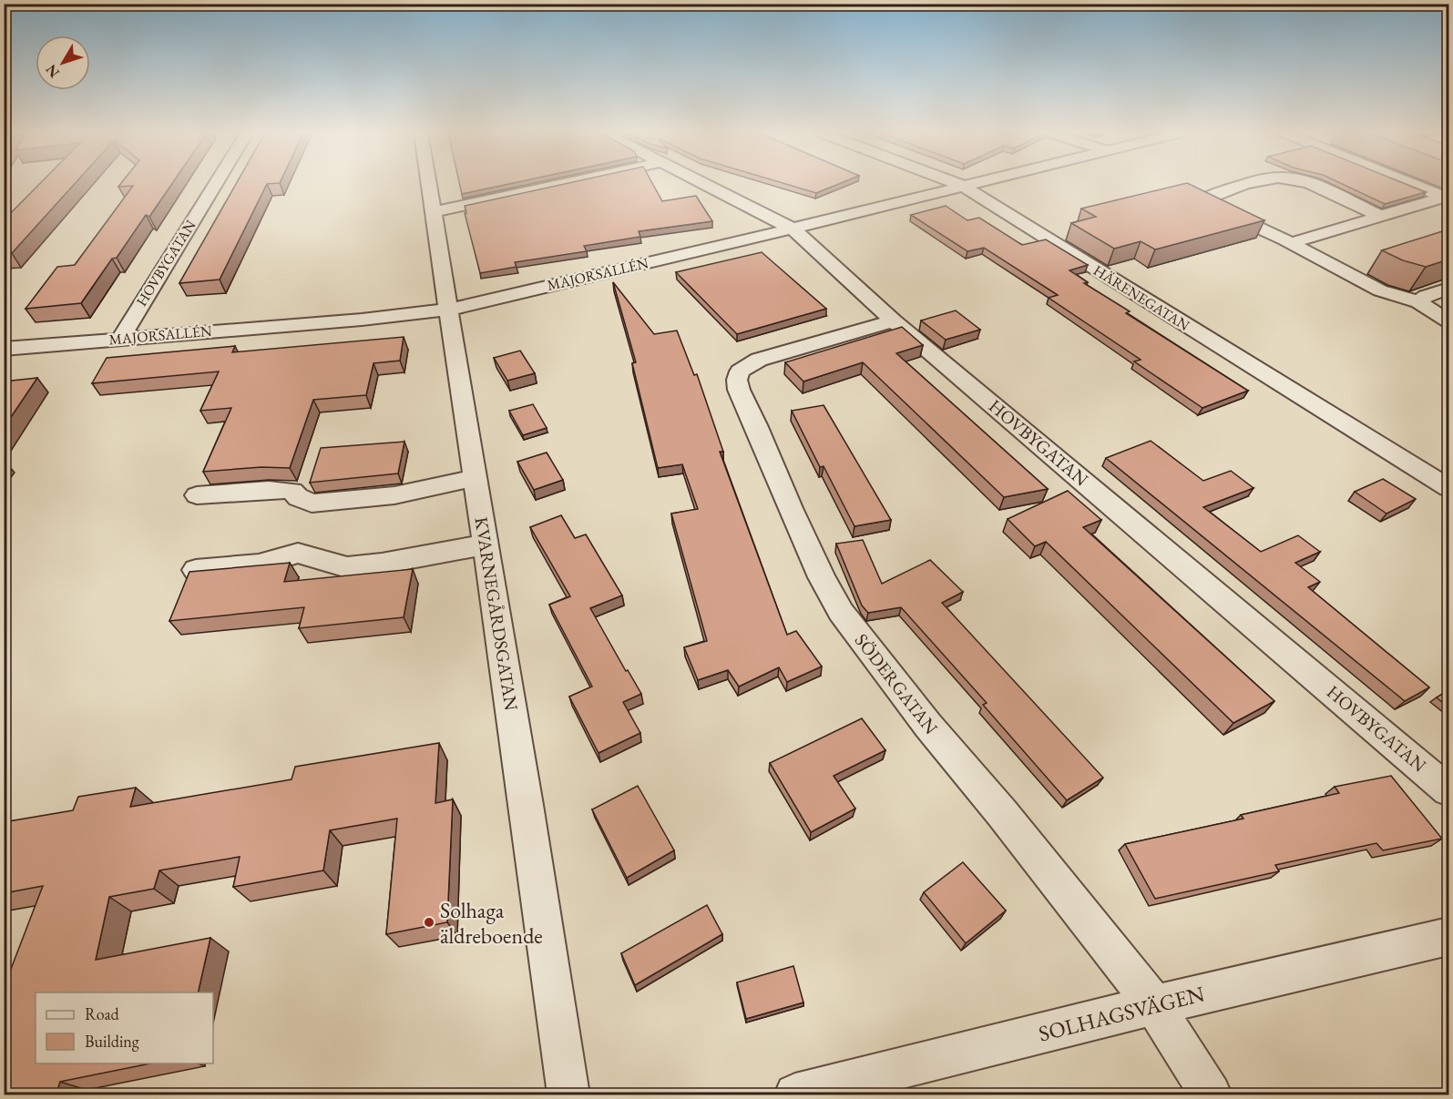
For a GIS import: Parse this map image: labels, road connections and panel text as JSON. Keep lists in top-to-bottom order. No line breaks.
{"streets":{"street":["HOVBYGATAN","MAJORSALLÉN","HÄRENEGATAN","KVARNEGÅRDSGATAN","SÖDERGATAN","SOLHAGSVÄGEN"]},"crossings":[["HOVBYGATAN","MAJORSALLÉN"],["HOVBYGATAN","SÖDERGATAN"],["MAJORSALLÉN","HÄRENEGATAN"],["MAJORSALLÉN","KVARNEGÅRDSGATAN"],["SÖDERGATAN","SOLHAGSVÄGEN"]],"places":["Solhaga äldreboende"],"legend":["Road","Building"],"north":"bottom left"}
